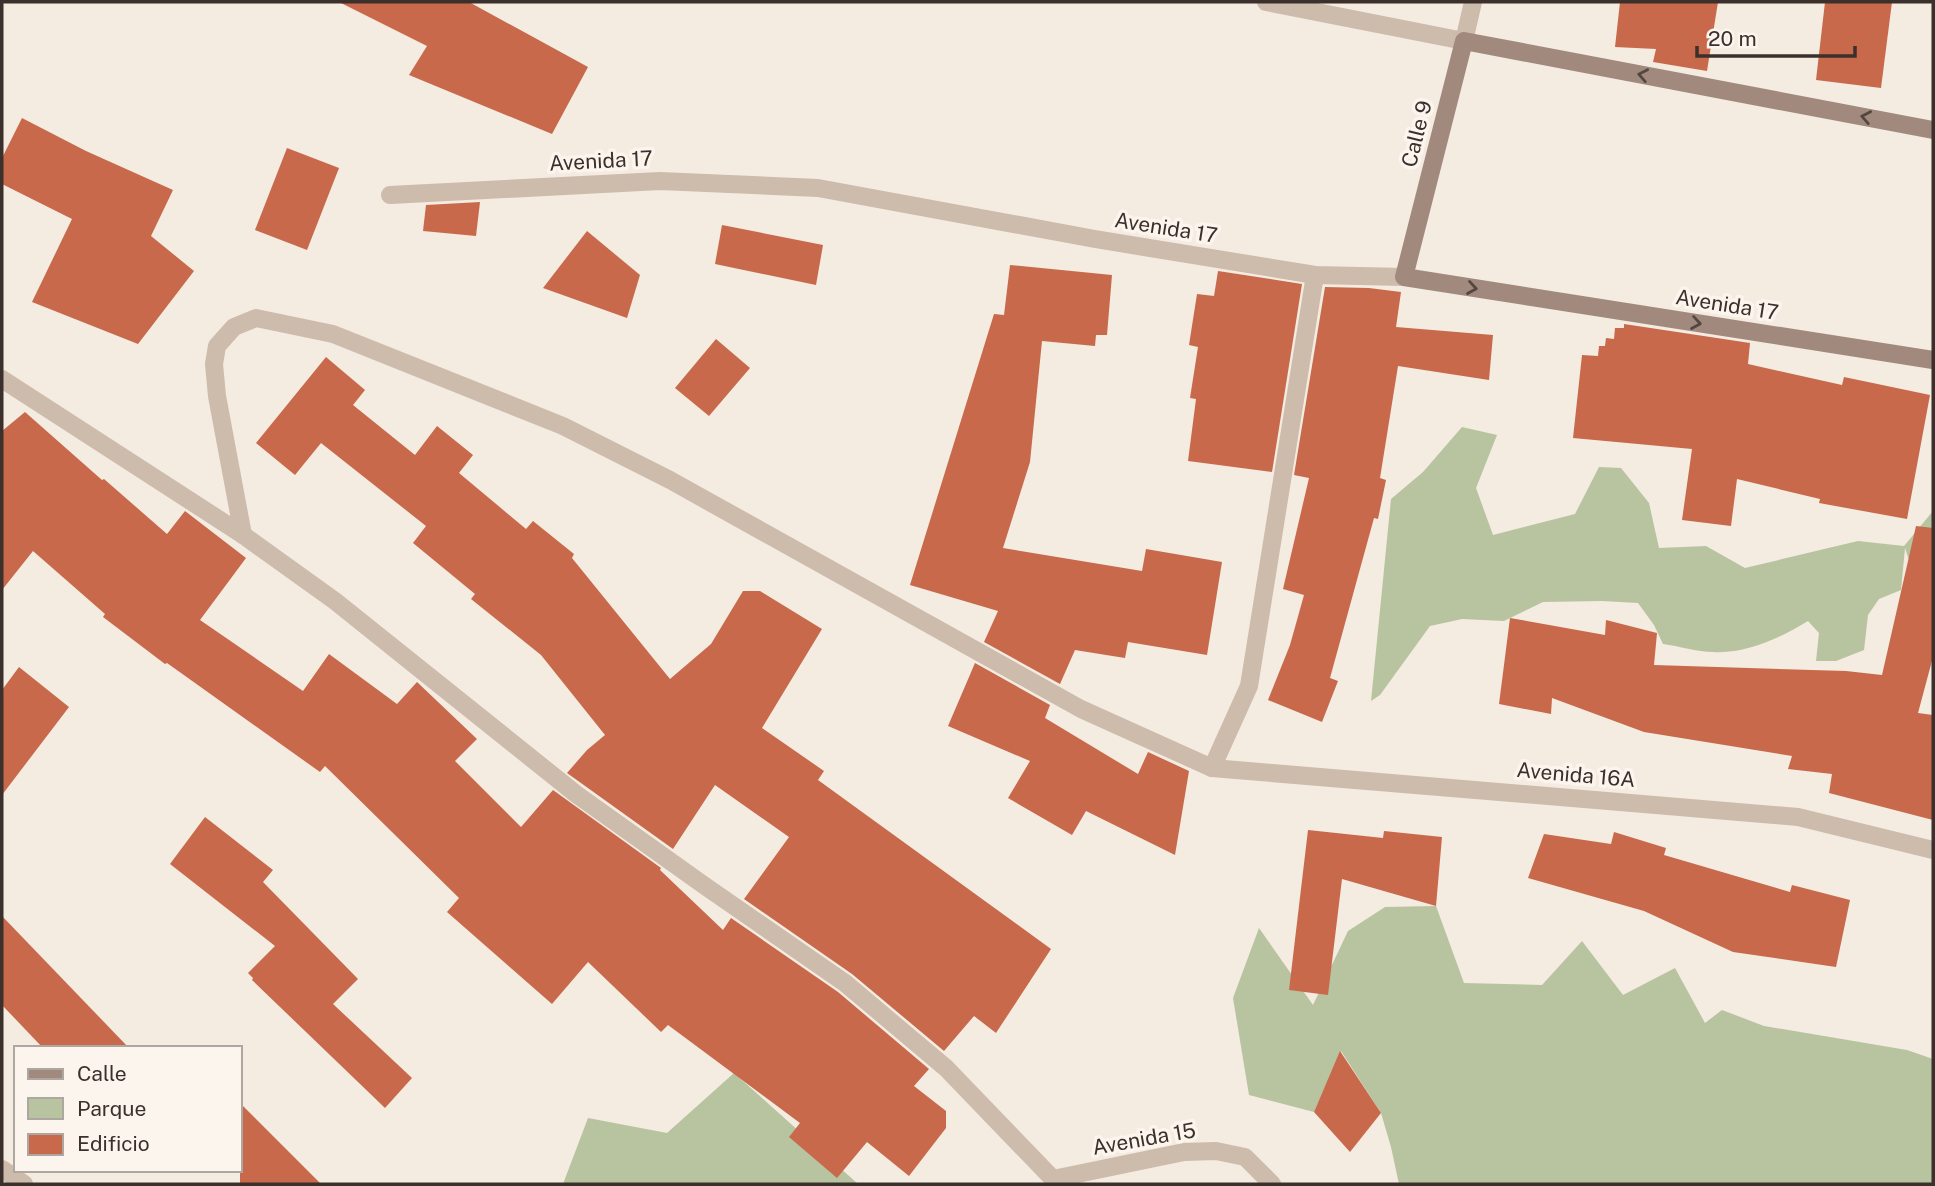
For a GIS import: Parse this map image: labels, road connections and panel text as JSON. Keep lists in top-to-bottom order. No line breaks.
{"streets":{"main road":["Calle 9","Avenida 17"],"street":["Avenida 16A","Avenida 15"]},"crossings":[["Calle 9","Avenida 17"]],"legend":["Calle","Parque","Edificio"],"scale_bar":"20 m"}
